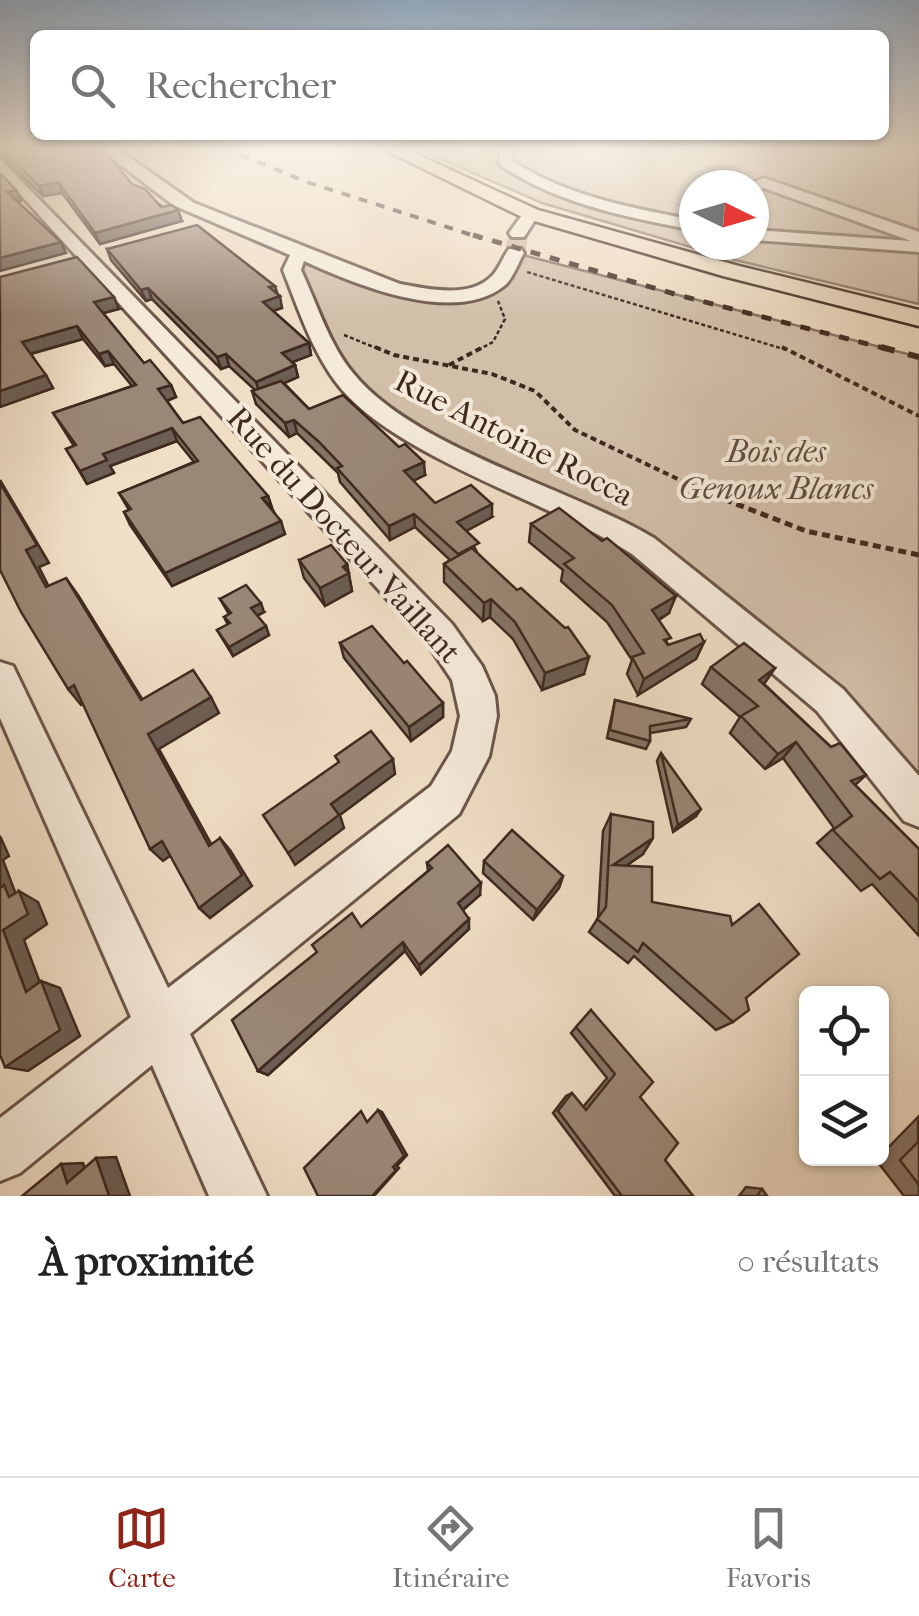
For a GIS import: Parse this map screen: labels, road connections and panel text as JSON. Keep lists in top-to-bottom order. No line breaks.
{"streets":{"street":["Rue Antoine Rocca","Rue du Docteur Vaillant"]},"parks":["Bois des Genoux Blancs"],"north":"right","page":{"search":"Rechercher","heading":["À proximité","0 résultats"],"nav":["Carte","Itinéraire","Favoris"]}}
